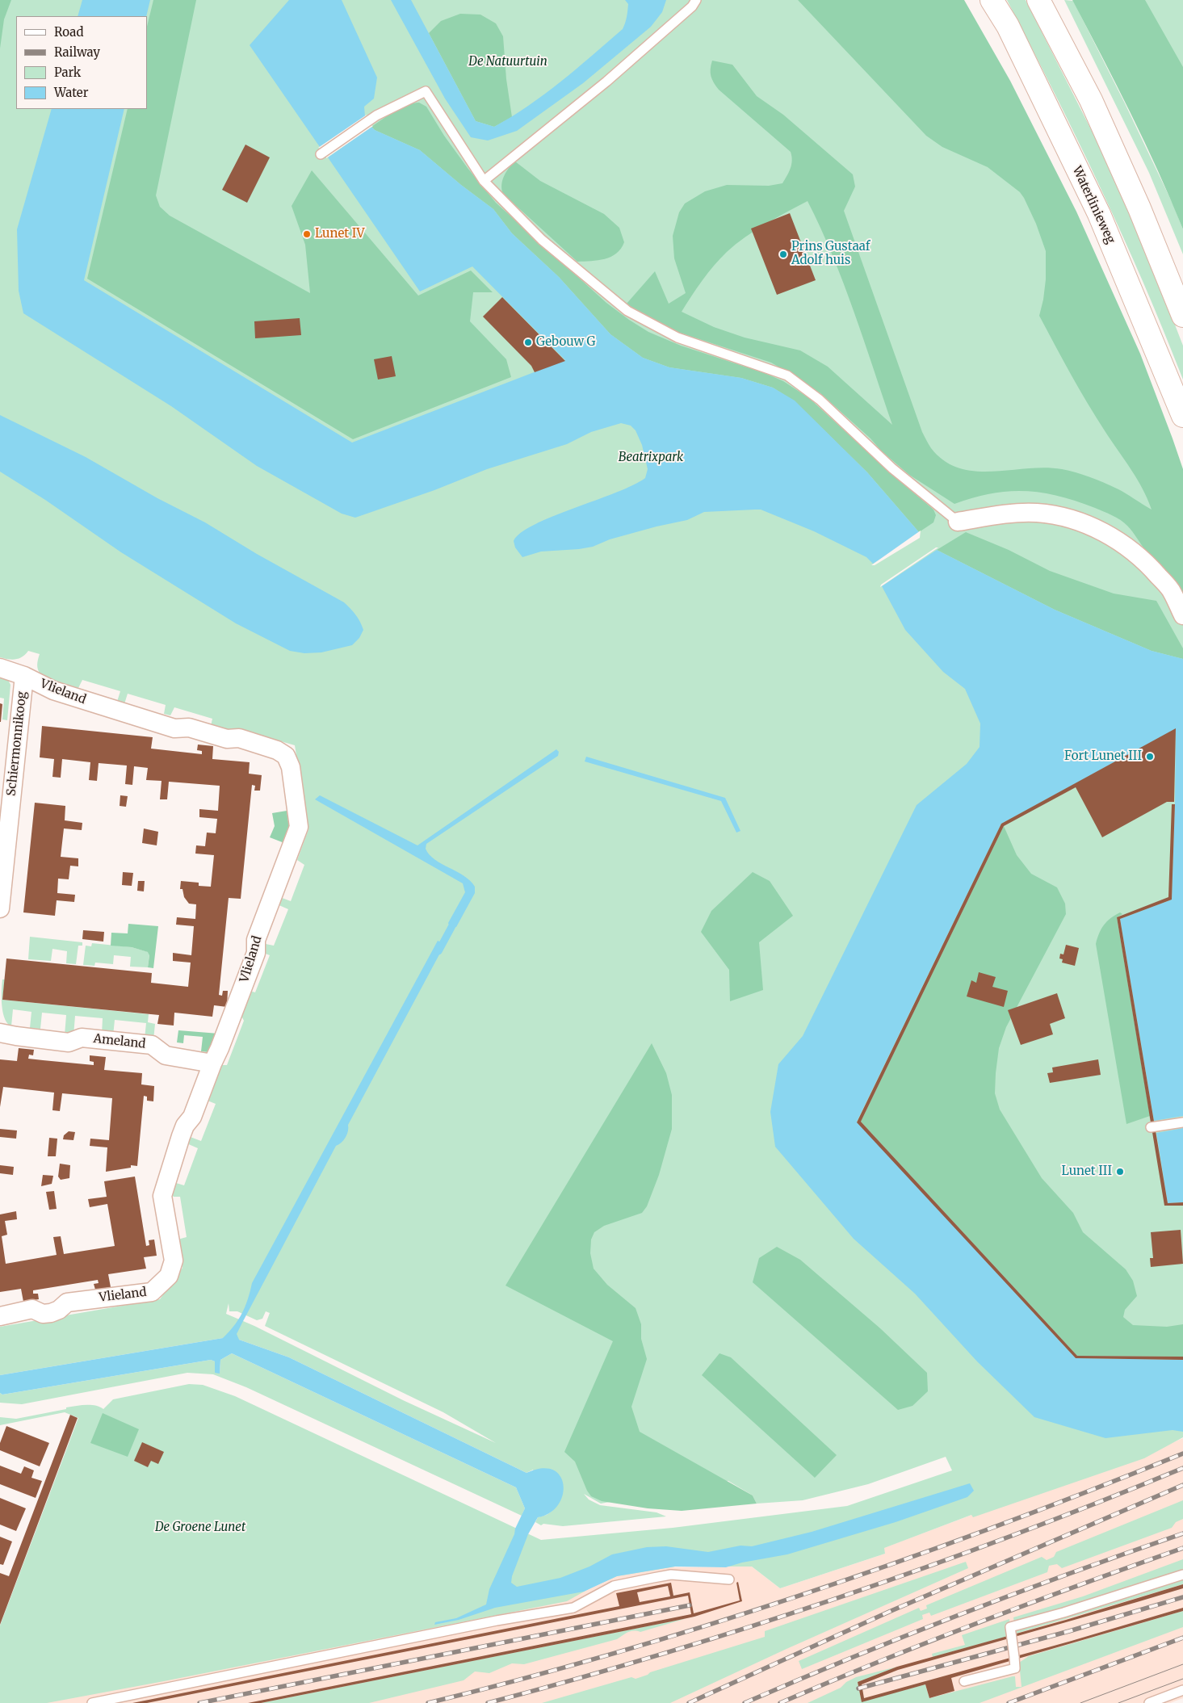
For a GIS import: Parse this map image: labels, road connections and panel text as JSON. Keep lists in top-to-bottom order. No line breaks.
{"streets":{"main road":["Waterlinieweg"],"street":["Vlieland","Schiermonnikoog","Ameland"]},"crossings":[["Vlieland","Schiermonnikoog"],["Vlieland","Ameland"]],"parks":["De Natuurtuin","Beatrixpark","De Groene Lunet"],"places":["Lunet IV","Prins Gustaaf Adolf huis","Gebouw G","Fort Lunet III","Lunet III"],"legend":["Road","Railway","Park","Water"]}
